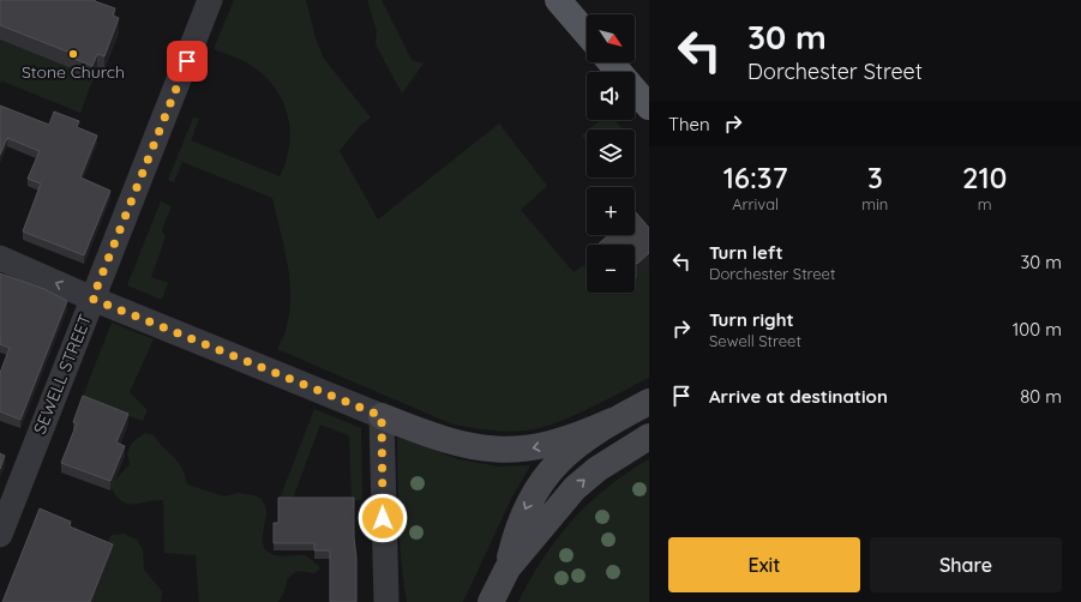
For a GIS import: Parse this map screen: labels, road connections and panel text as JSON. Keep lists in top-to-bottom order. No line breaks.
{"streets":{"street":["SEWELL STREET"]},"places":["Stone Church"],"north":"bottom right","page":{"turn":["30 m","Dorchester Street"],"map_buttons":["+","−"],"then":"Then","eta":["16:37","Arrival","3","min","210","m"],"list":[{"name":"Turn left","note":"Dorchester Street","value":"30 m"},{"name":"Turn right","note":"Sewell Street","value":"100 m"},{"name":"Arrive at destination","value":"80 m"}],"buttons":["Exit","Share"]}}
